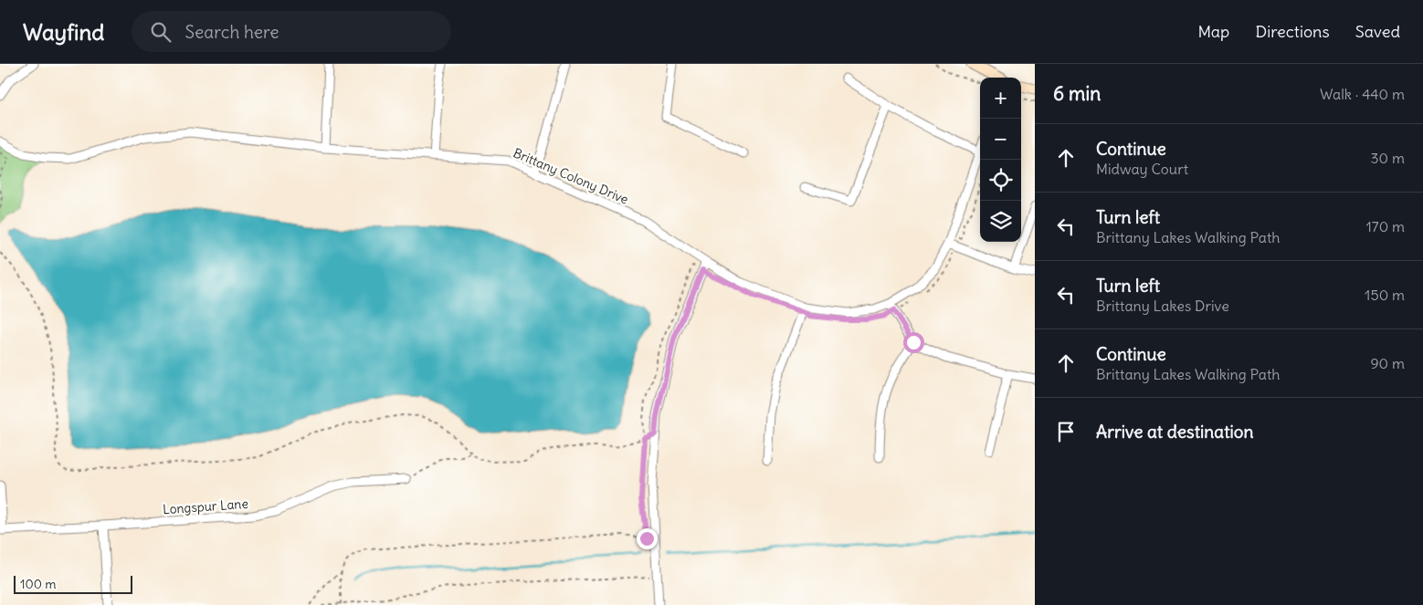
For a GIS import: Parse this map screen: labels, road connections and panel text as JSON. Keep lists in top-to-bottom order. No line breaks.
{"streets":{"street":["Brittany Colony Drive","Longspur Lane"]},"scale_bar":"100 m","page":{"header":"Wayfind","search":"Search here","nav":["Map","Directions","Saved"],"heading":["6 min","Walk · 440 m"],"map_buttons":["+","−"],"list":[["Continue","Midway Court","30 m"],["Turn left","Brittany Lakes Walking Path","170 m"],["Turn left","Brittany Lakes Drive","150 m"],["Continue","Brittany Lakes Walking Path","90 m"],"Arrive at destination"],"scale":"100 m"}}
